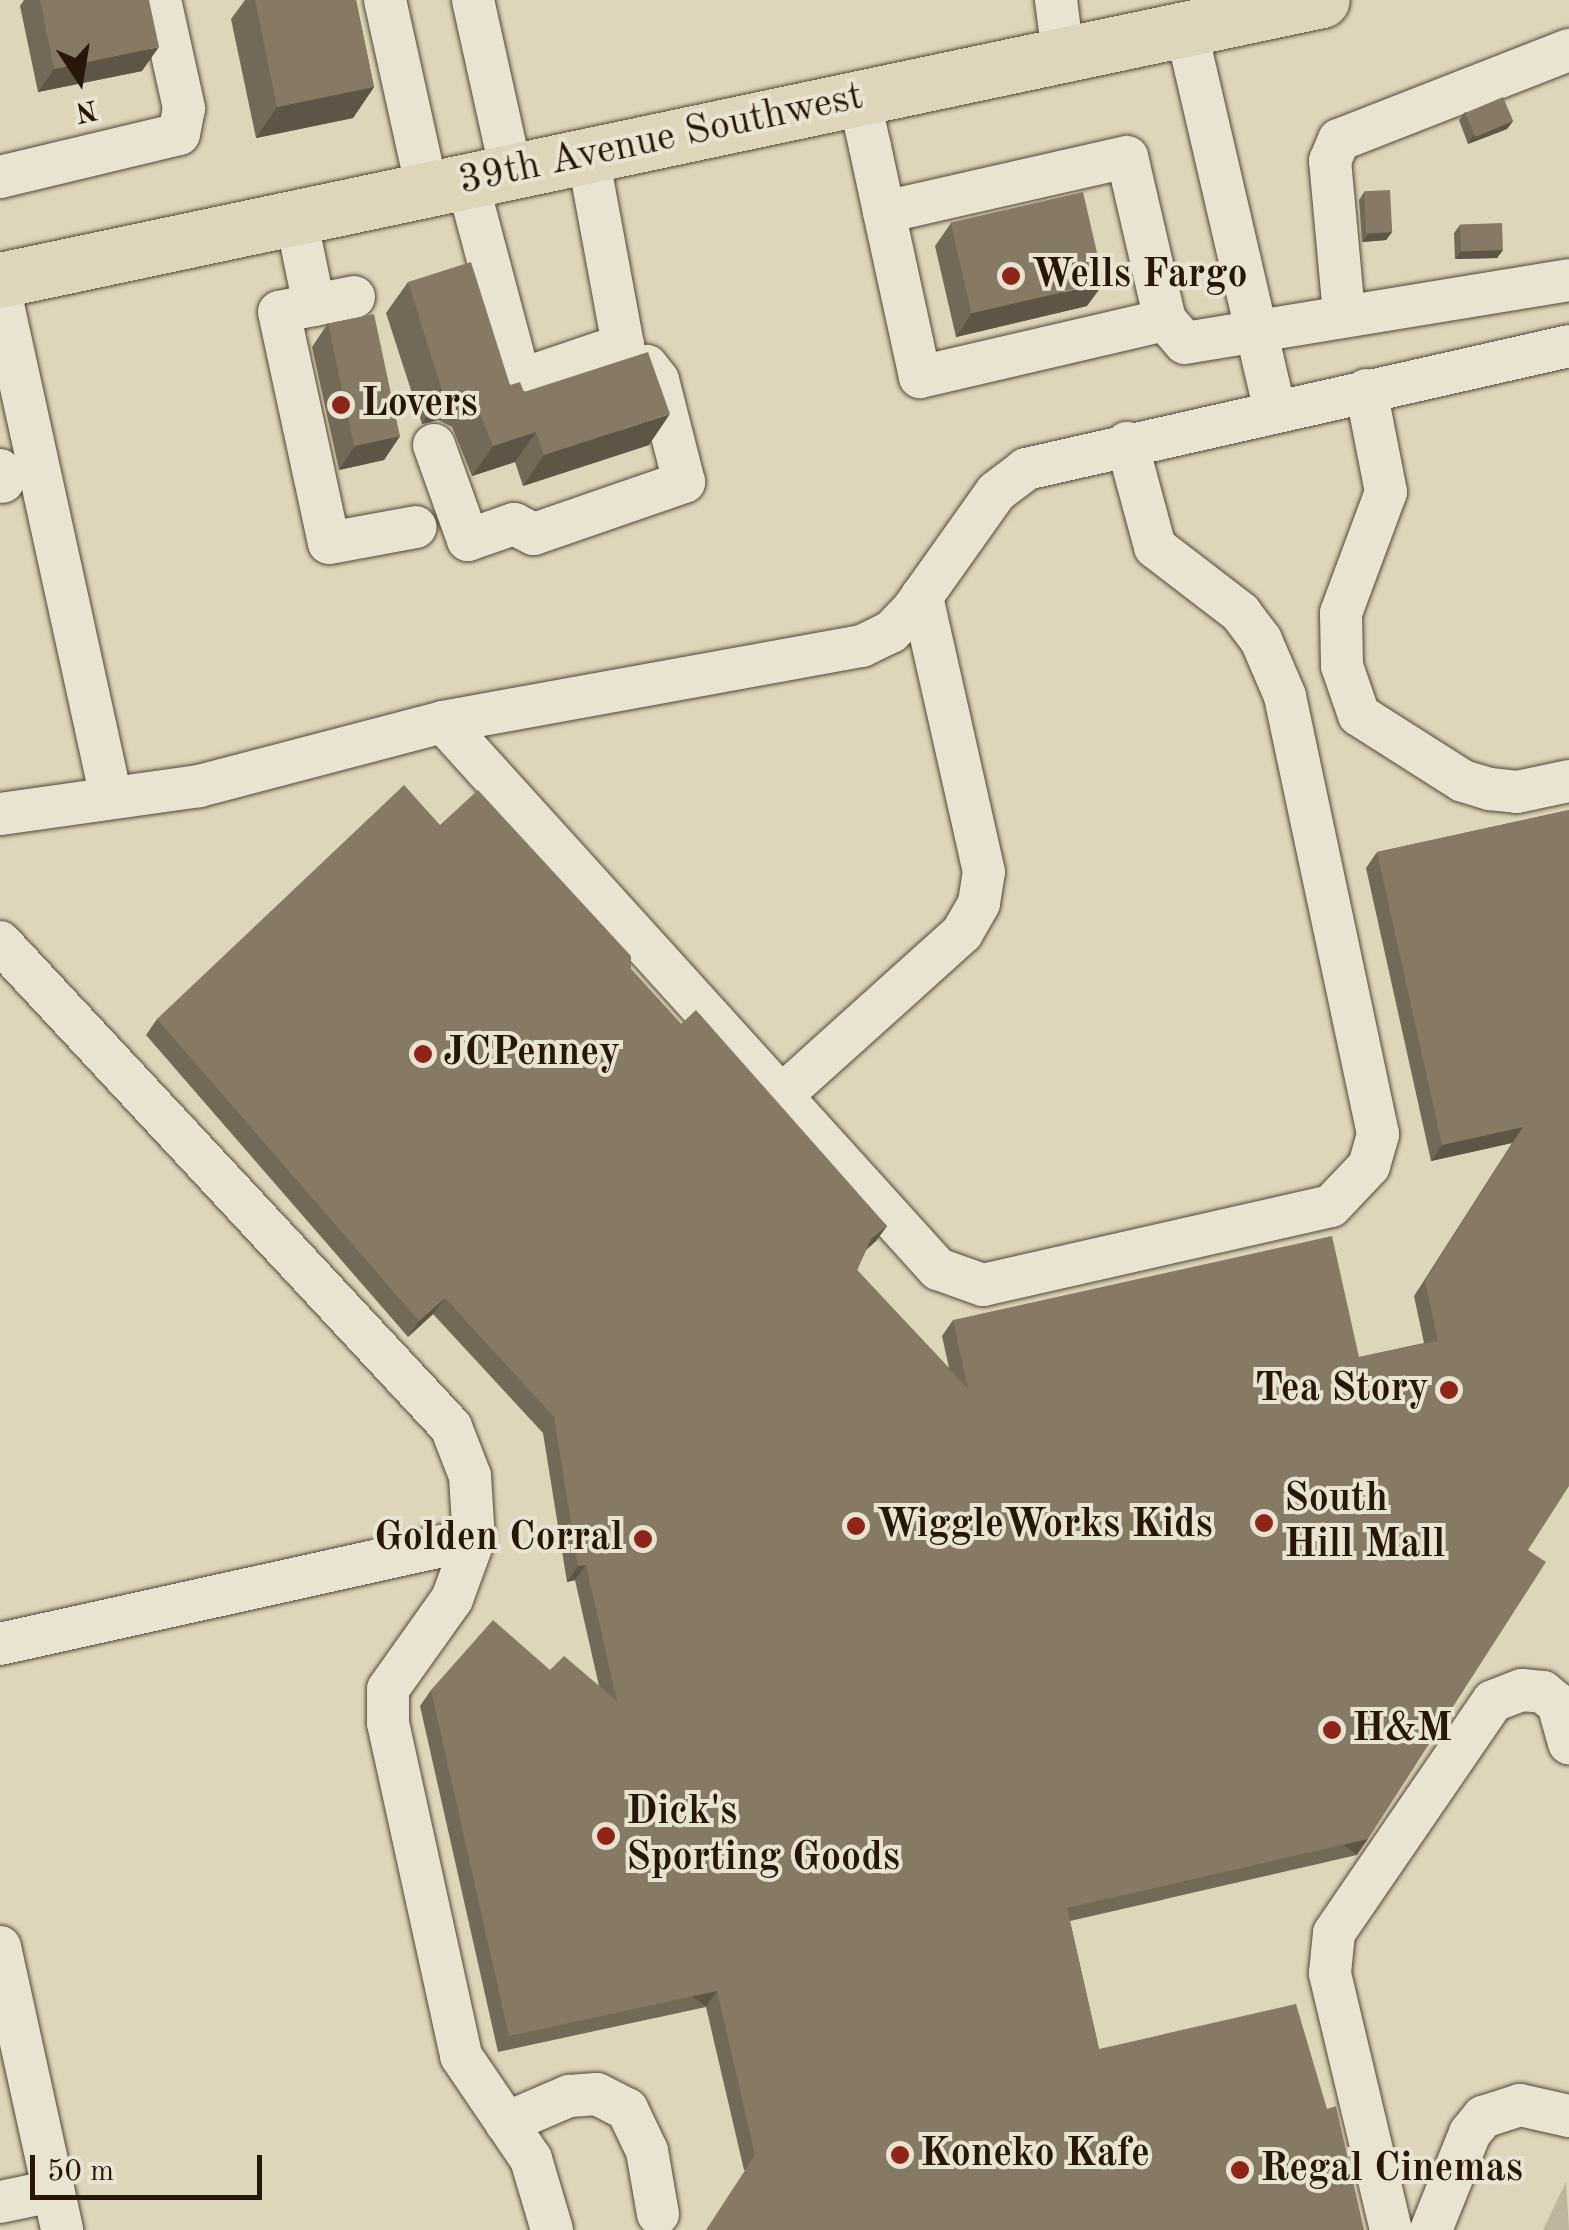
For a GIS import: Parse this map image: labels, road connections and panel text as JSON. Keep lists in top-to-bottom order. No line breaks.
{"streets":{"main road":["39th Avenue Southwest"]},"places":["Wells Fargo","Lovers","JCPenney","Tea Story","South Hill Mall","WiggleWorks Kids","Golden Corral","H&M","Dick's Sporting Goods","Koneko Kafe","Regal Cinemas"],"scale_bar":"50 m","north":"bottom"}
